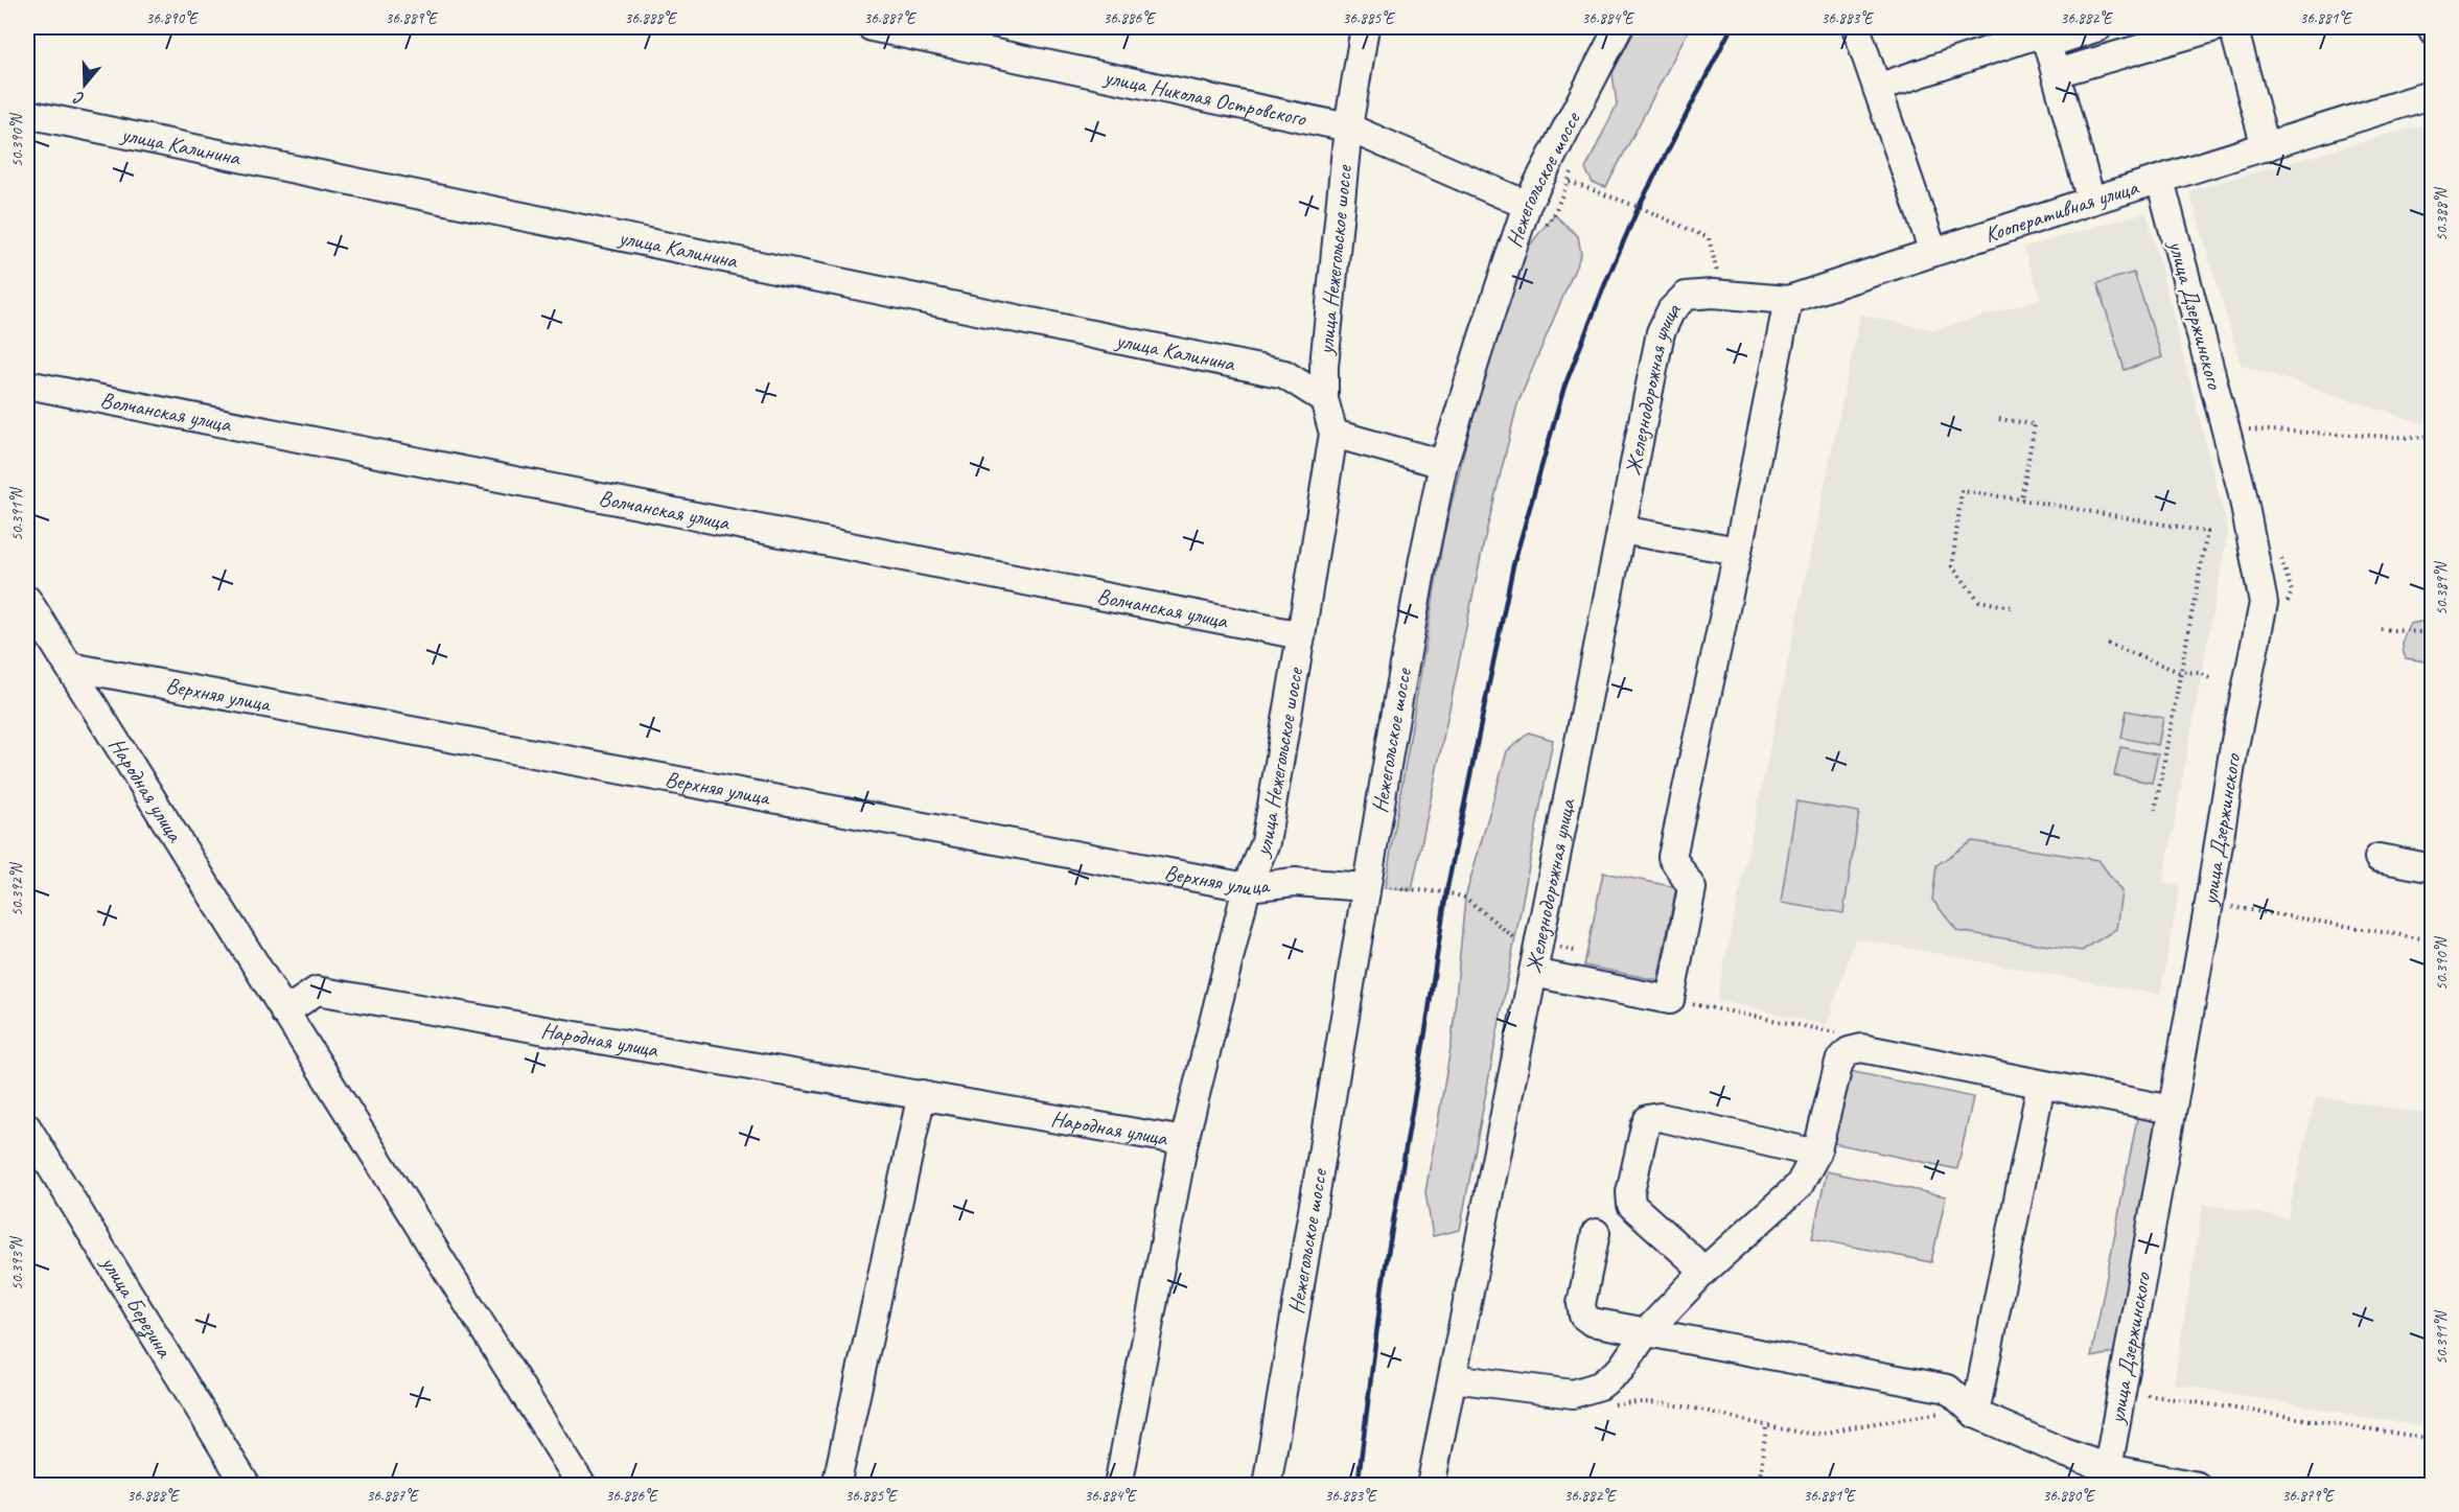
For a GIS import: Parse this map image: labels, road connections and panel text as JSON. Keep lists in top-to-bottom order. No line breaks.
{"streets":{"street":["улица Николая Островского","улица Калинина","Нежегольское шоссе","Кооперативная улица","улица Нежегольское шоссе","улица Дзержинского","Железнодорожная улица","Волчанская улица","Верхняя улица","Народная улица","улица Березина"]},"crossings":[["улица Николая Островского","Нежегольское шоссе"],["улица Николая Островского","улица Нежегольское шоссе"],["улица Калинина","улица Нежегольское шоссе"],["Нежегольское шоссе","Верхняя улица"],["Кооперативная улица","улица Дзержинского"],["Кооперативная улица","Железнодорожная улица"],["улица Нежегольское шоссе","Волчанская улица"],["улица Нежегольское шоссе","Верхняя улица"],["улица Нежегольское шоссе","Народная улица"],["Верхняя улица","Народная улица"]],"north":"bottom","coordinates":["36.890°E","36.889°E","36.888°E","36.887°E","36.886°E","36.885°E","36.884°E","36.883°E","36.882°E","36.881°E","50.390°N","50.388°N","50.391°N","50.389°N","50.392°N","50.393°N","36.880°E","36.879°E"]}
